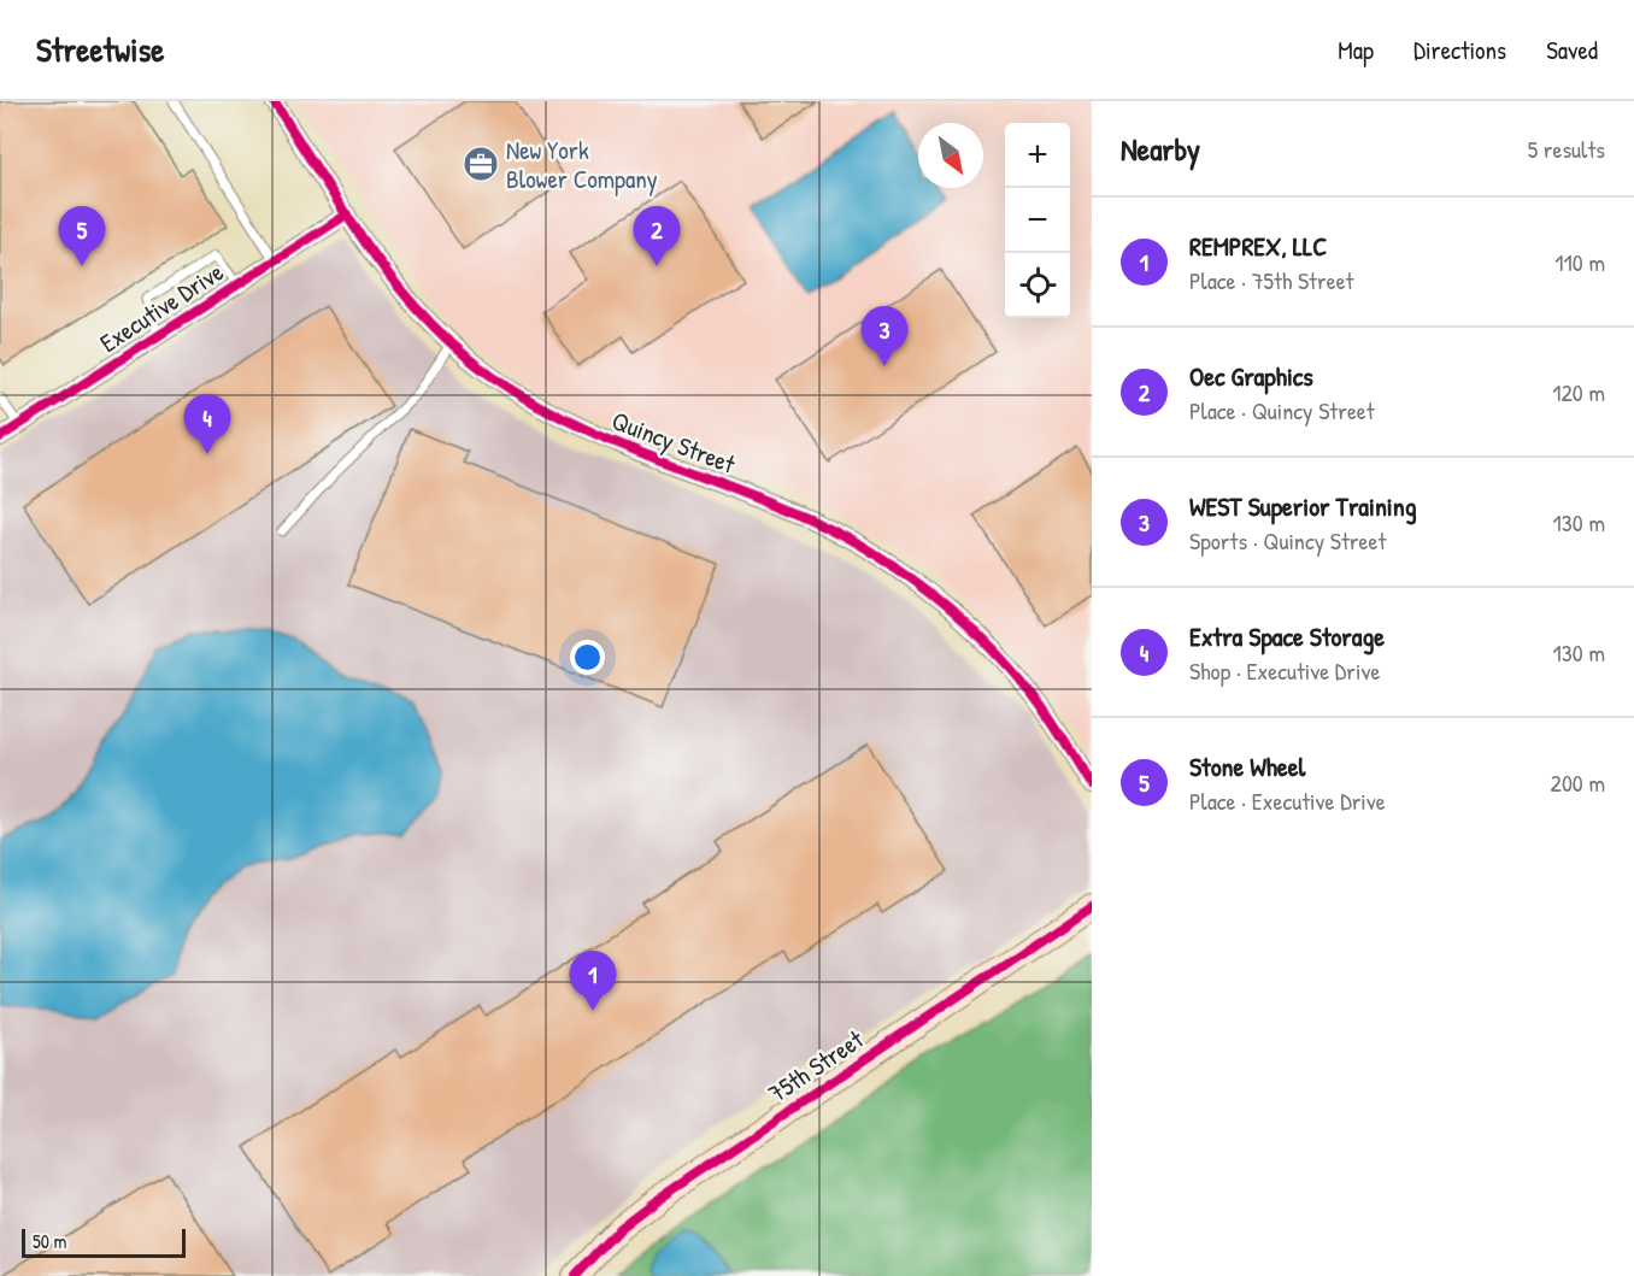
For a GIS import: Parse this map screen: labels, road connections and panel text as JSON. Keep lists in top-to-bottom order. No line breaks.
{"streets":{"street":["Executive Drive","Quincy Street","75th Street"]},"crossings":[["Executive Drive","Quincy Street"]],"places":{"office":["New York Blower Company"]},"scale_bar":"50 m","north":"bottom right","page":{"header":"Streetwise","nav":["Map","Directions","Saved"],"heading":["Nearby","5 results"],"map_buttons":["+","−"],"list":[{"mark":"1","name":"REMPREX, LLC","note":"Place · 75th Street","value":"110 m"},{"mark":"2","name":"Oec Graphics","note":"Place · Quincy Street","value":"120 m"},{"mark":"3","name":"WEST Superior Training","note":"Sports · Quincy Street","value":"130 m"},{"mark":"4","name":"Extra Space Storage","note":"Shop · Executive Drive","value":"130 m"},{"mark":"5","name":"Stone Wheel","note":"Place · Executive Drive","value":"200 m"}],"pins":["2","5","3","4","1"],"scale":"50 m"}}
